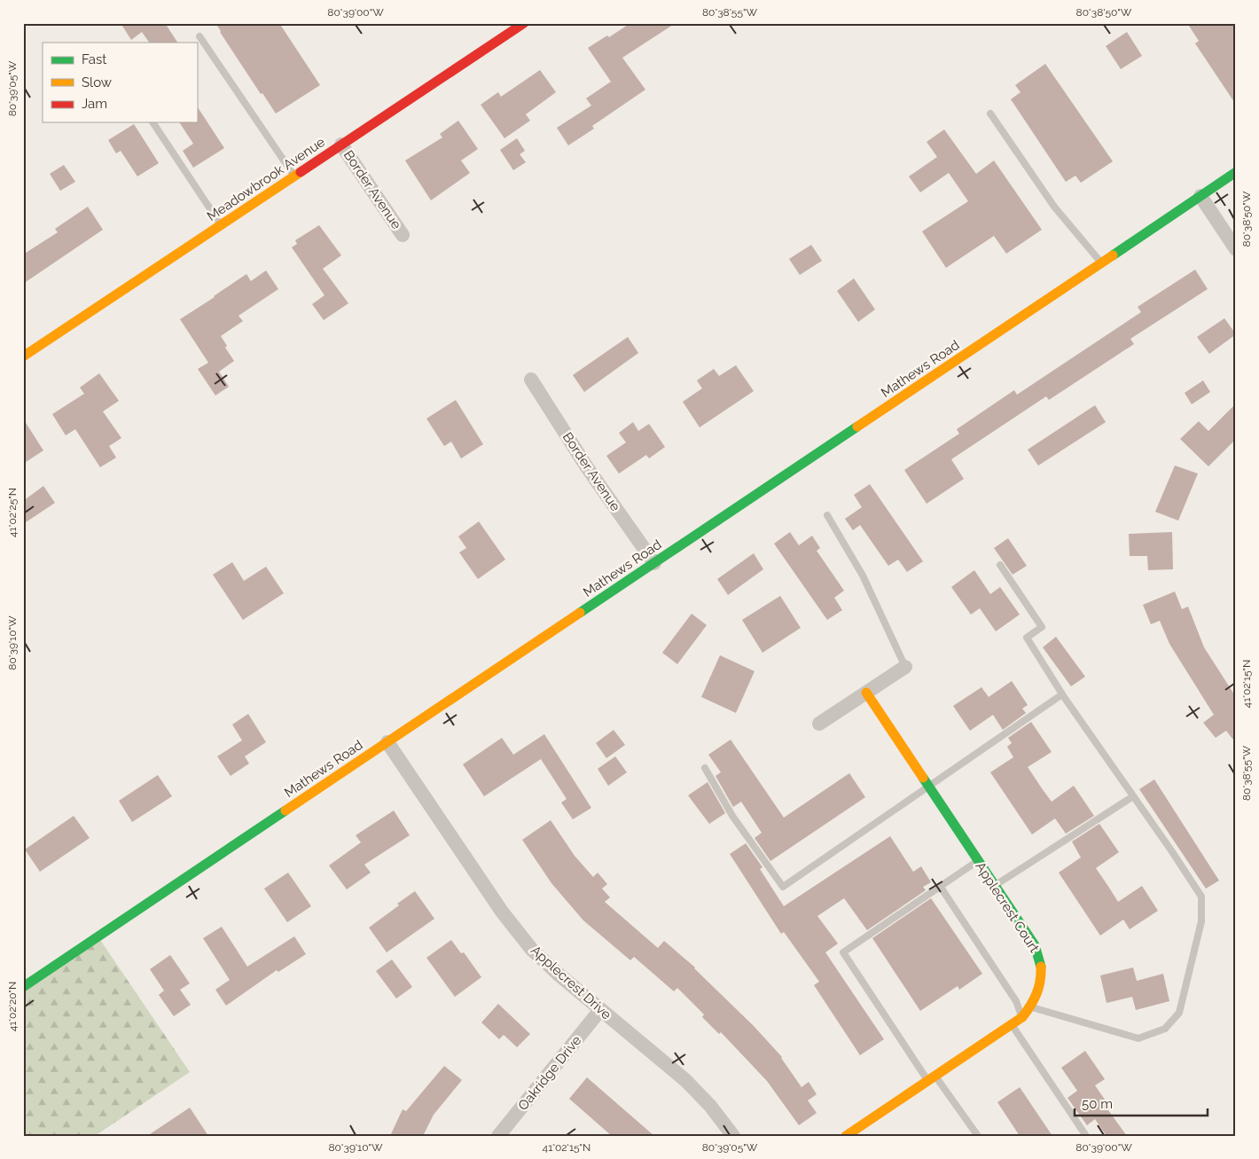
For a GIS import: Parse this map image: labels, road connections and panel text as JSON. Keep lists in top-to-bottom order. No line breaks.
{"streets":{"street":["Meadowbrook Avenue","Border Avenue","Mathews Road","Applecrest Court","Applecrest Drive","Oakridge Drive"]},"crossings":[["Meadowbrook Avenue","Border Avenue"],["Border Avenue","Mathews Road"],["Mathews Road","Applecrest Drive"],["Applecrest Drive","Oakridge Drive"]],"legend":["Fast","Slow","Jam"],"scale_bar":"50 m","coordinates":["80°39'00\"W","80°38'55\"W","80°38'50\"W","80°39'05\"W","41°02'25\"N","80°39'10\"W","41°02'15\"N","41°02'20\"N"]}
